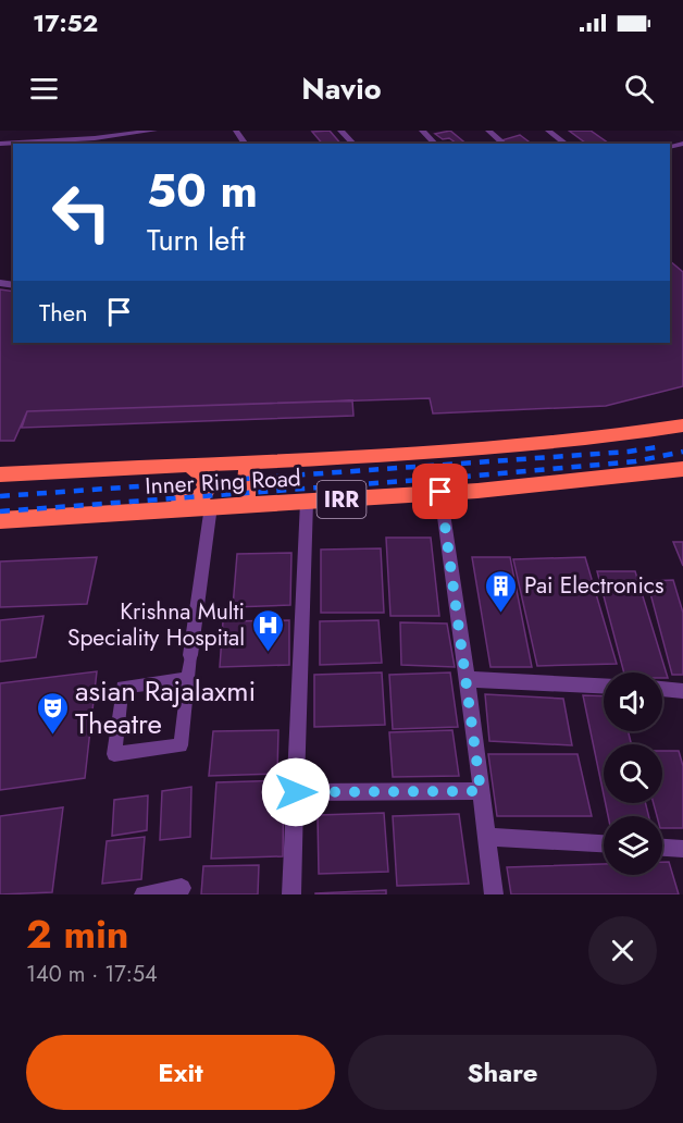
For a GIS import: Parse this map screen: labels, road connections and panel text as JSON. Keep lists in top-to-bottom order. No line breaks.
{"streets":{"highway":["Inner Ring Road","IRR"]},"places":{"building":["Pai Electronics"],"hospital":["Krishna Multi Speciality Hospital"],"theatre":["asian Rajalaxmi Theatre"]},"page":{"status":"17:52","header":"Navio","turn":["50 m","Turn left"],"then":"Then","heading":["2 min","140 m · 17:54"],"buttons":["Exit","Share"]}}
